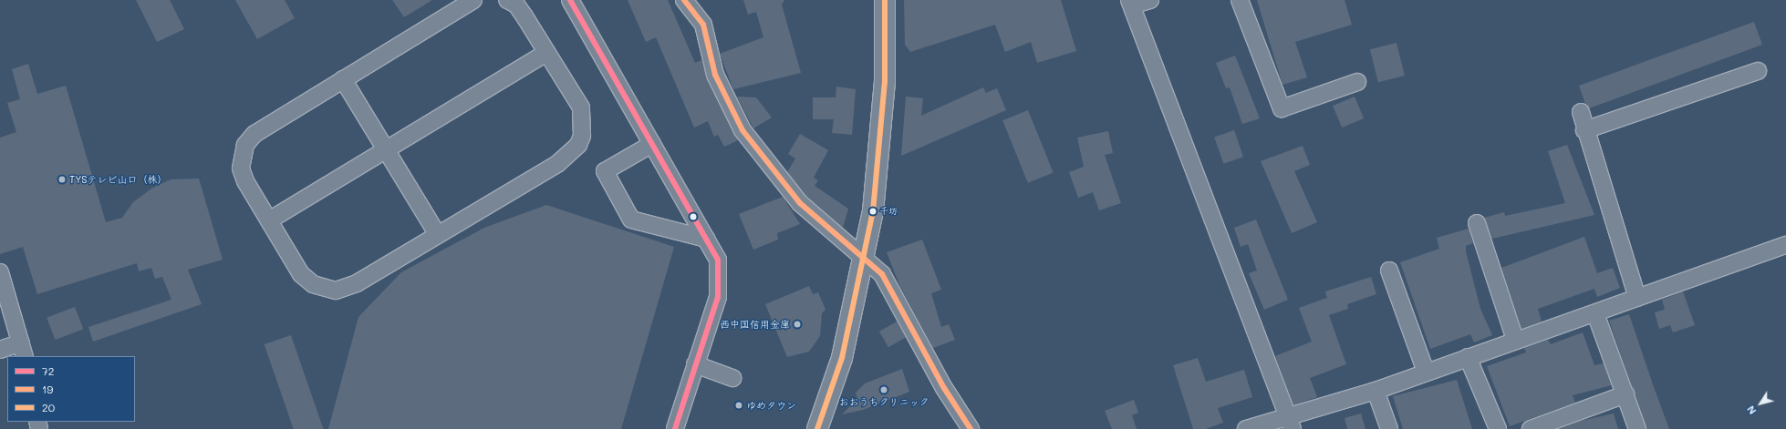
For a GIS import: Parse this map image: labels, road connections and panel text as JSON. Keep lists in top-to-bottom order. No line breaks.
{"places":["TYSテレビ山口（株）","千坊","西中国信用金庫","おおうちクリニック","ゆめタウン"],"lines":["transit line 72","transit line 19","transit line 20"],"legend":["72","19","20"],"north":"bottom left"}
